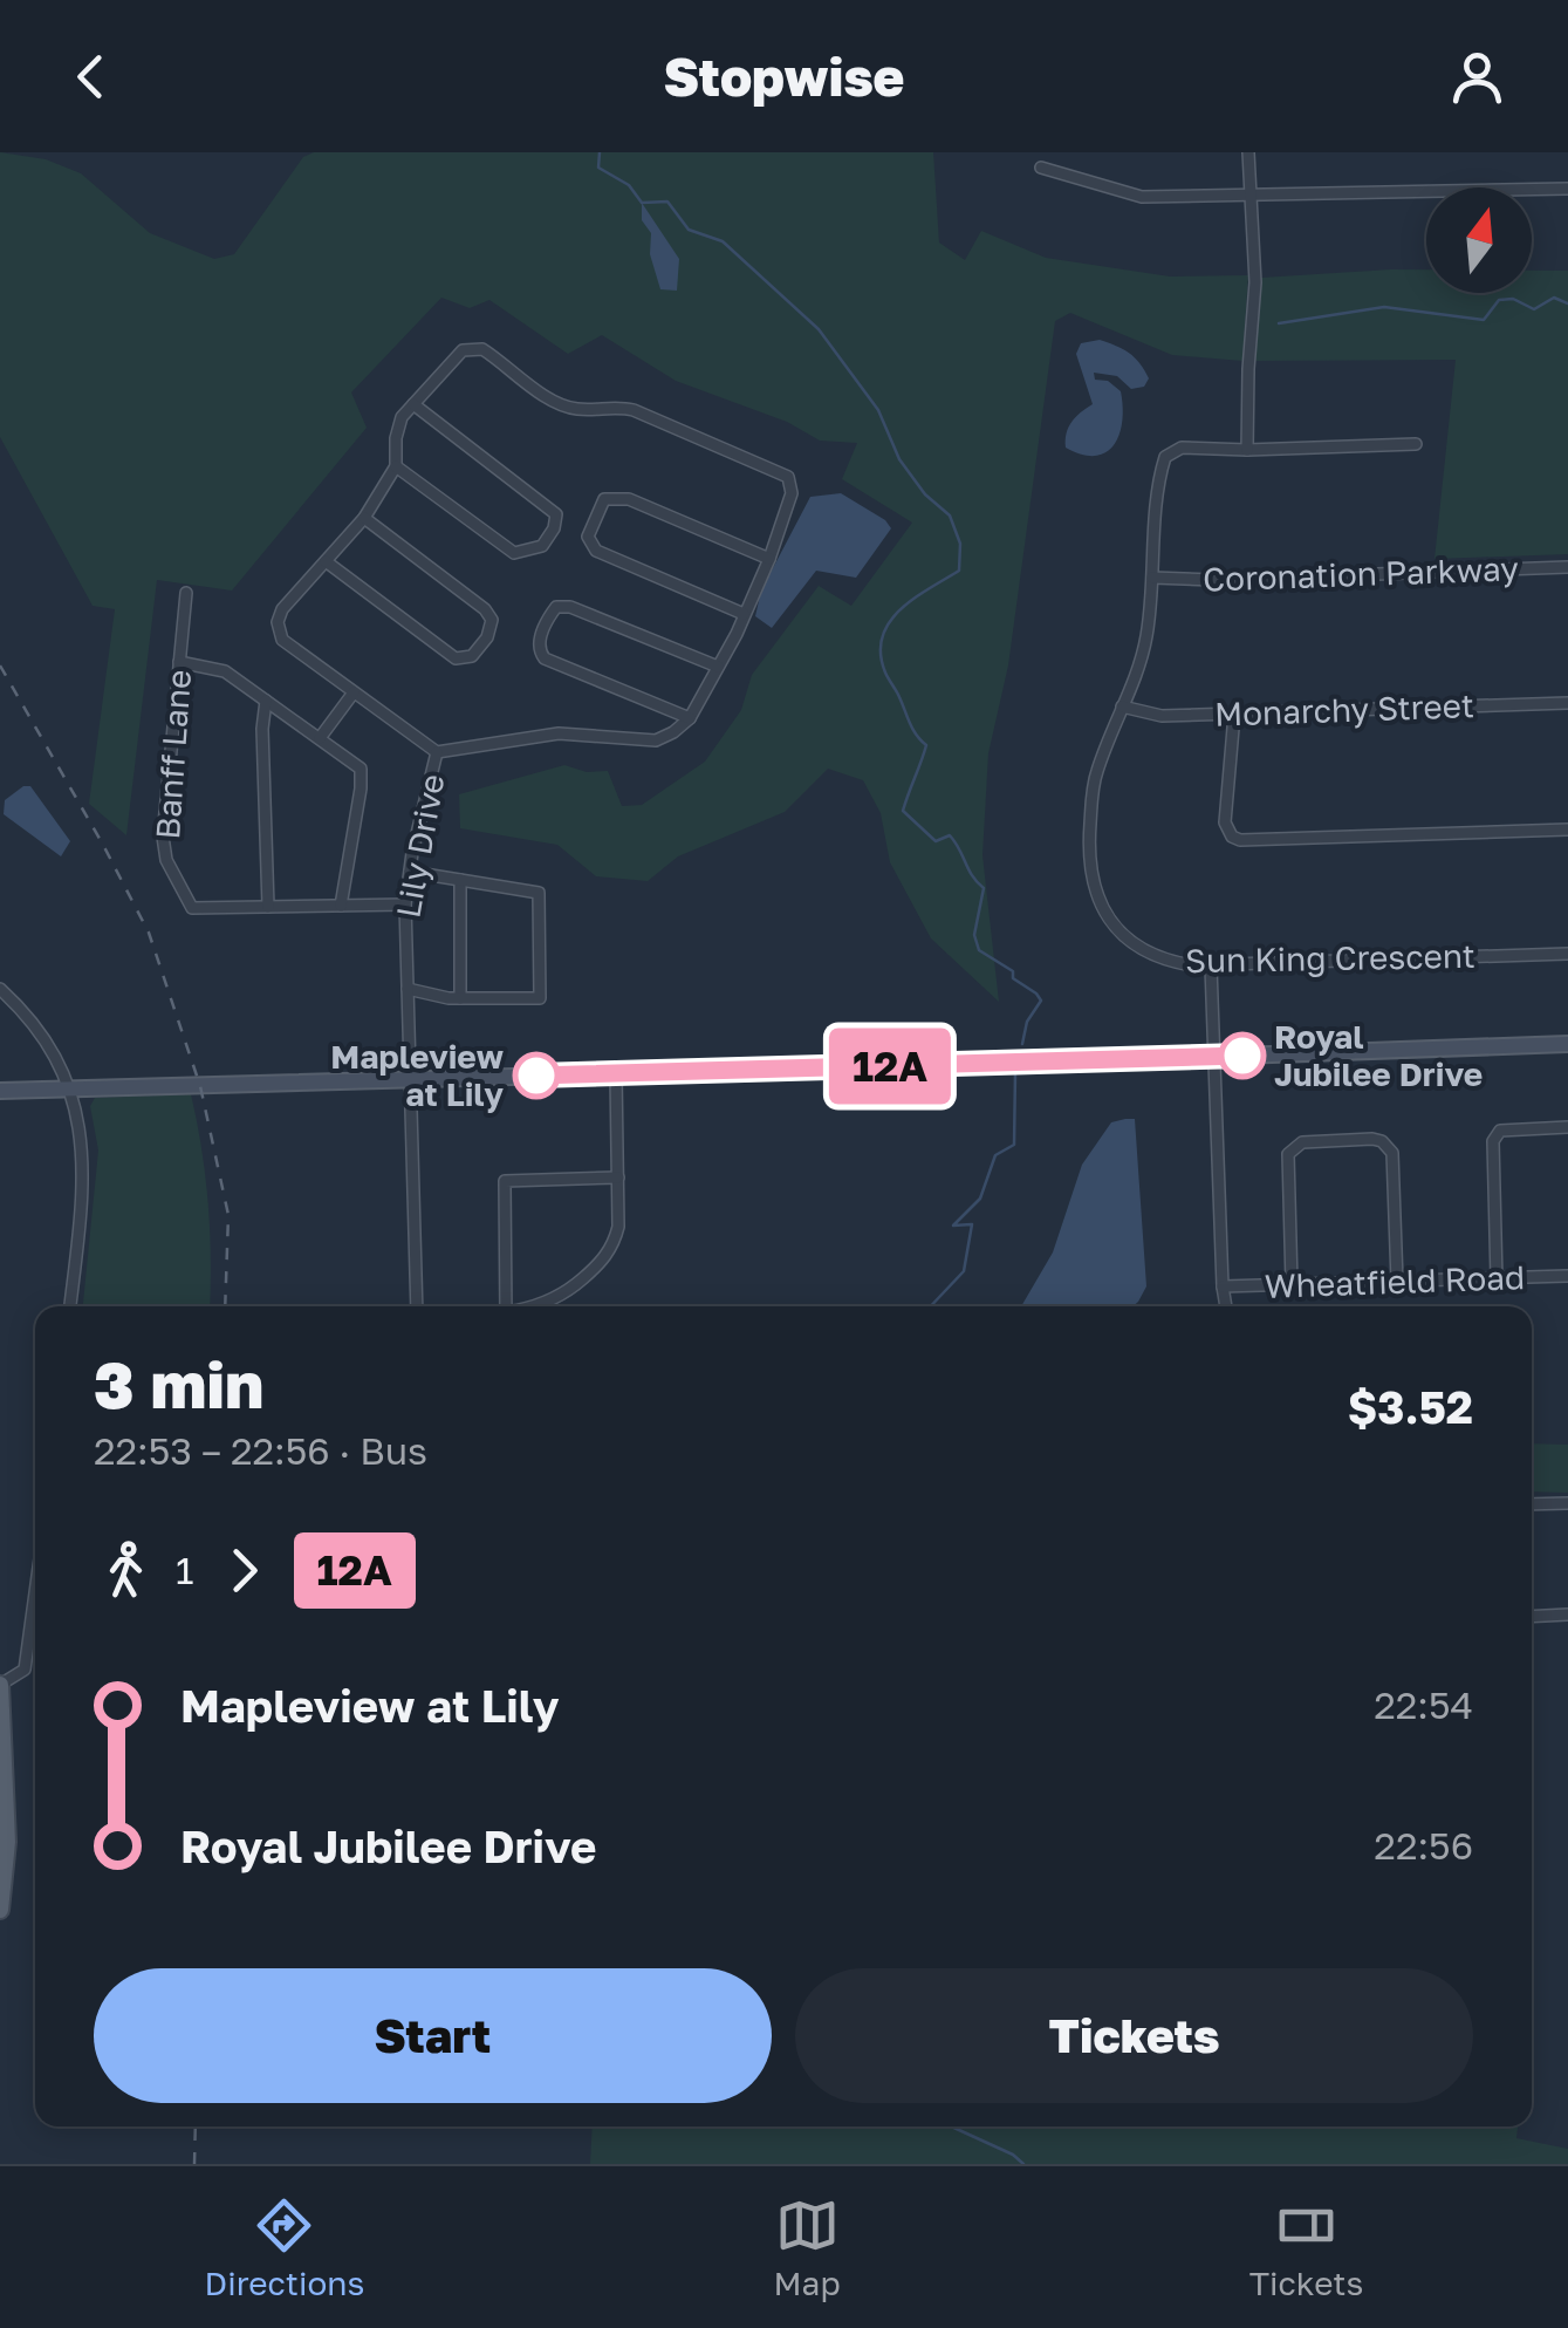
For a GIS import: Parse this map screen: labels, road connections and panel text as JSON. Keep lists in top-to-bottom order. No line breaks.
{"streets":{"street":["Coronation Parkway","Monarchy Street","Banff Lane","Lily Drive","Sun King Crescent","Wheatfield Road"]},"crossings":[["Coronation Parkway","Sun King Crescent"],["Monarchy Street","Sun King Crescent"],["Banff Lane","Lily Drive"]],"places":["Royal Jubilee Drive","Mapleview at Lily"],"lines":["bus line 12A"],"north":"top","page":{"header":"Stopwise","on_map":"12A","heading":["3 min","22:53 – 22:56 · Bus","$3.52"],"legs":["1","12A"],"list":[{"name":"Mapleview at Lily","value":"22:54"},{"name":"Royal Jubilee Drive","value":"22:56"}],"buttons":["Start","Tickets"],"tabs":["Directions","Map","Tickets"]}}
